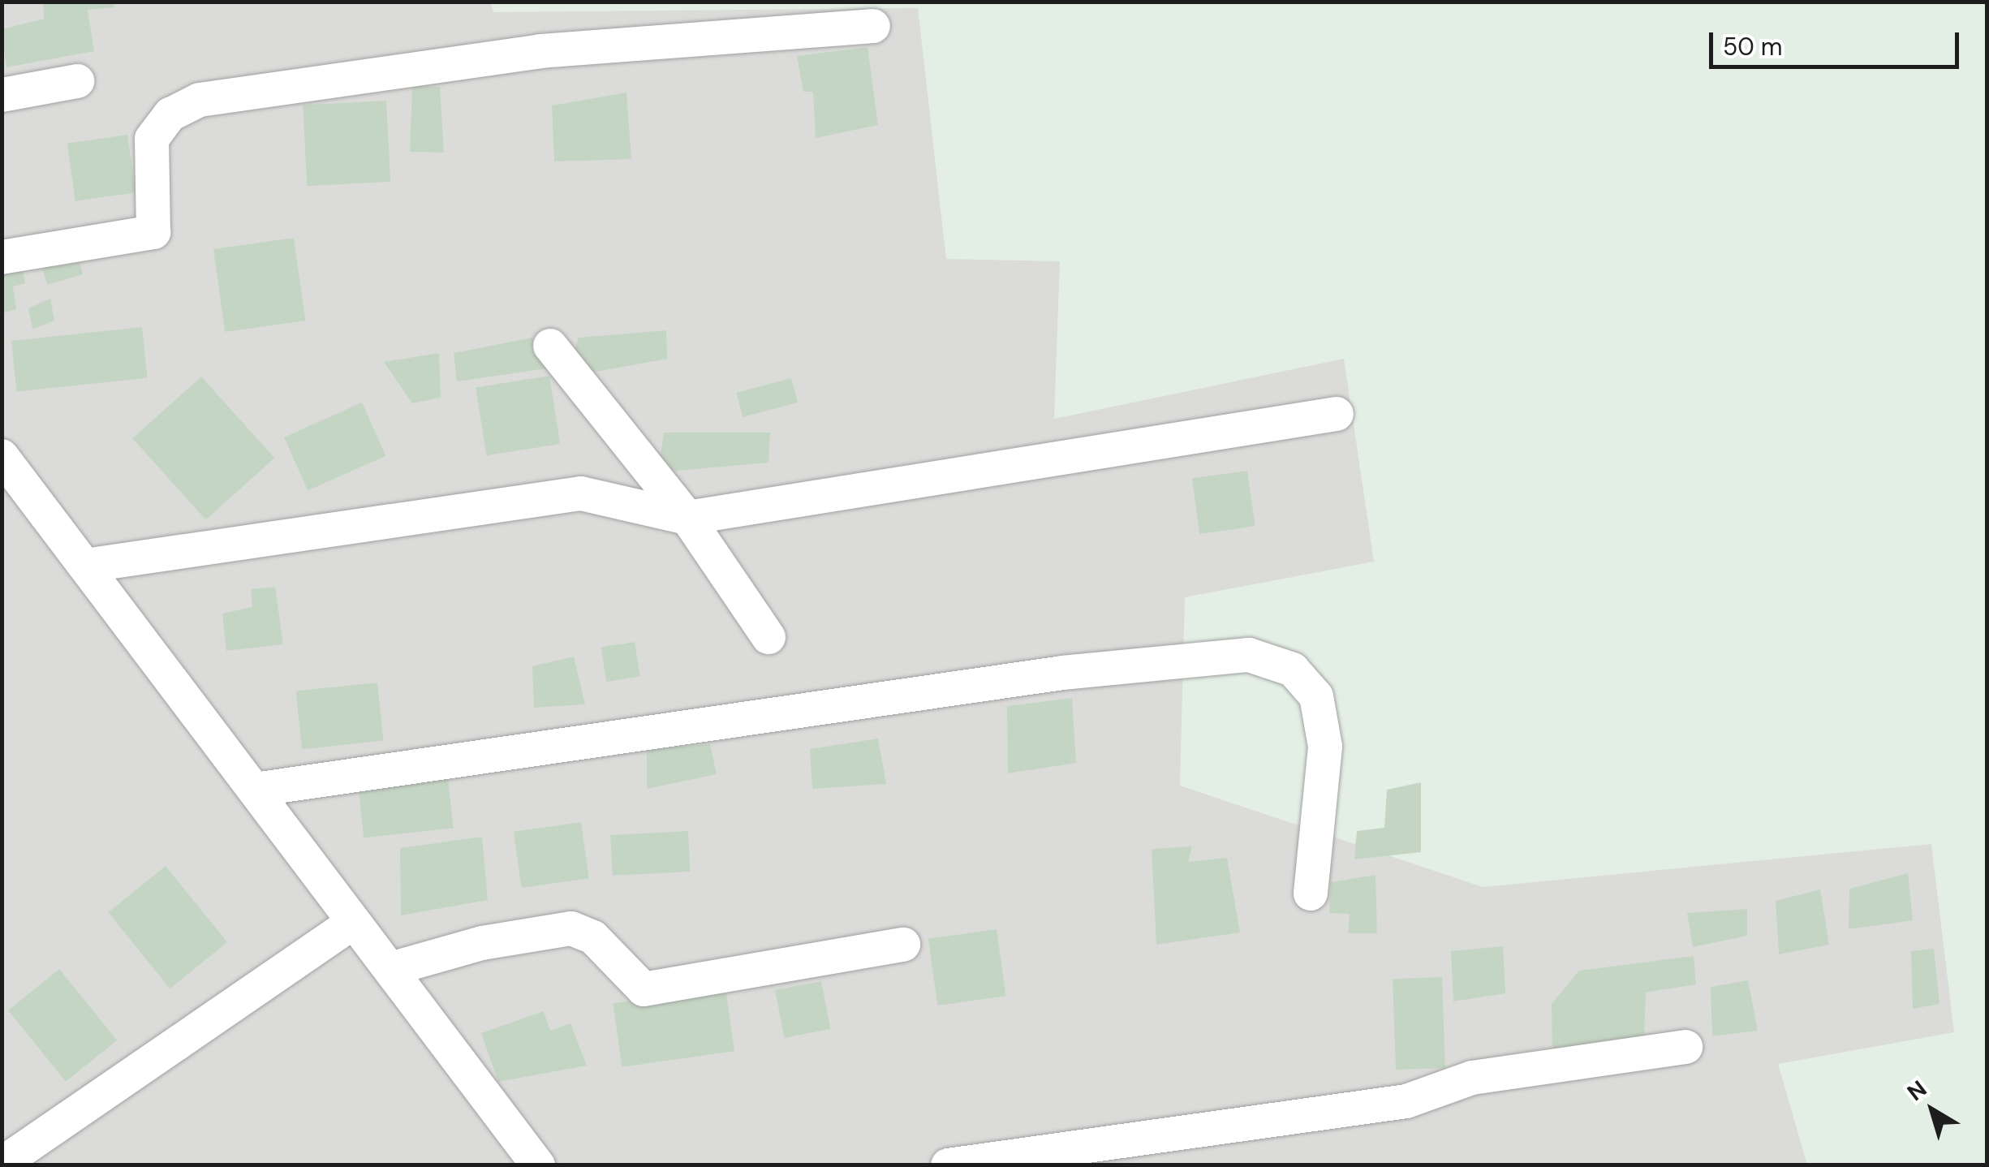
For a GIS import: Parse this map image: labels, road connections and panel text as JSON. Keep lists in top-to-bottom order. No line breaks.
{"scale_bar":"50 m","north":"top left"}
